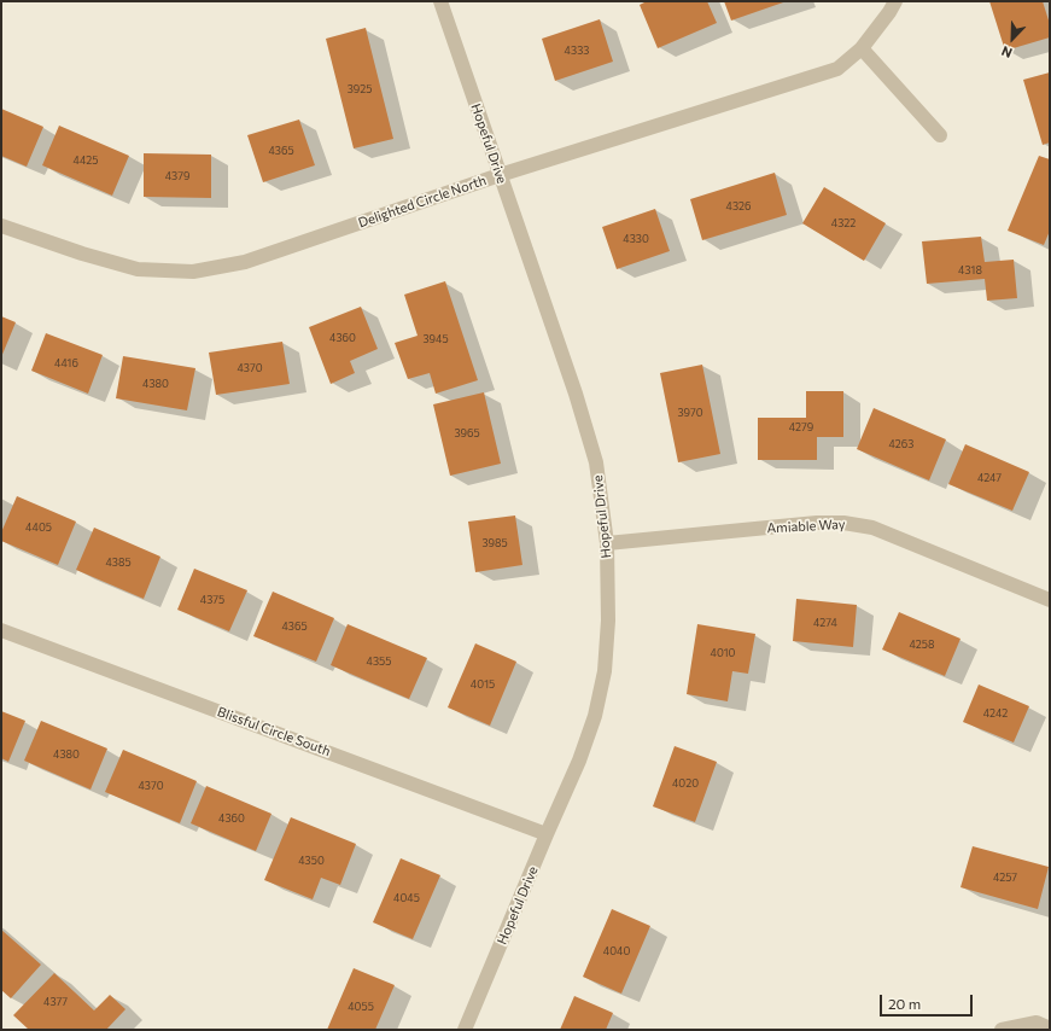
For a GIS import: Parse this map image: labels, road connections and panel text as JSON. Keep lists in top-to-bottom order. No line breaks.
{"streets":{"street":["Hopeful Drive","Delighted Circle North","Amiable Way","Blissful Circle South"]},"crossings":[["Hopeful Drive","Delighted Circle North"],["Hopeful Drive","Amiable Way"],["Hopeful Drive","Blissful Circle South"]],"house_numbers":["4333","3925","4365","4425","4379","4326","4322","4330","4318","4360","3945","4416","4370","4380","3970","4279","3965","4263","4247","4405","3985","4385","4375","4274","4365","4258","4010","4355","4015","4242","4380","4020","4370","4360","4350","4257","4045","4040","4377","4055"],"scale_bar":"20 m","north":"bottom left"}
